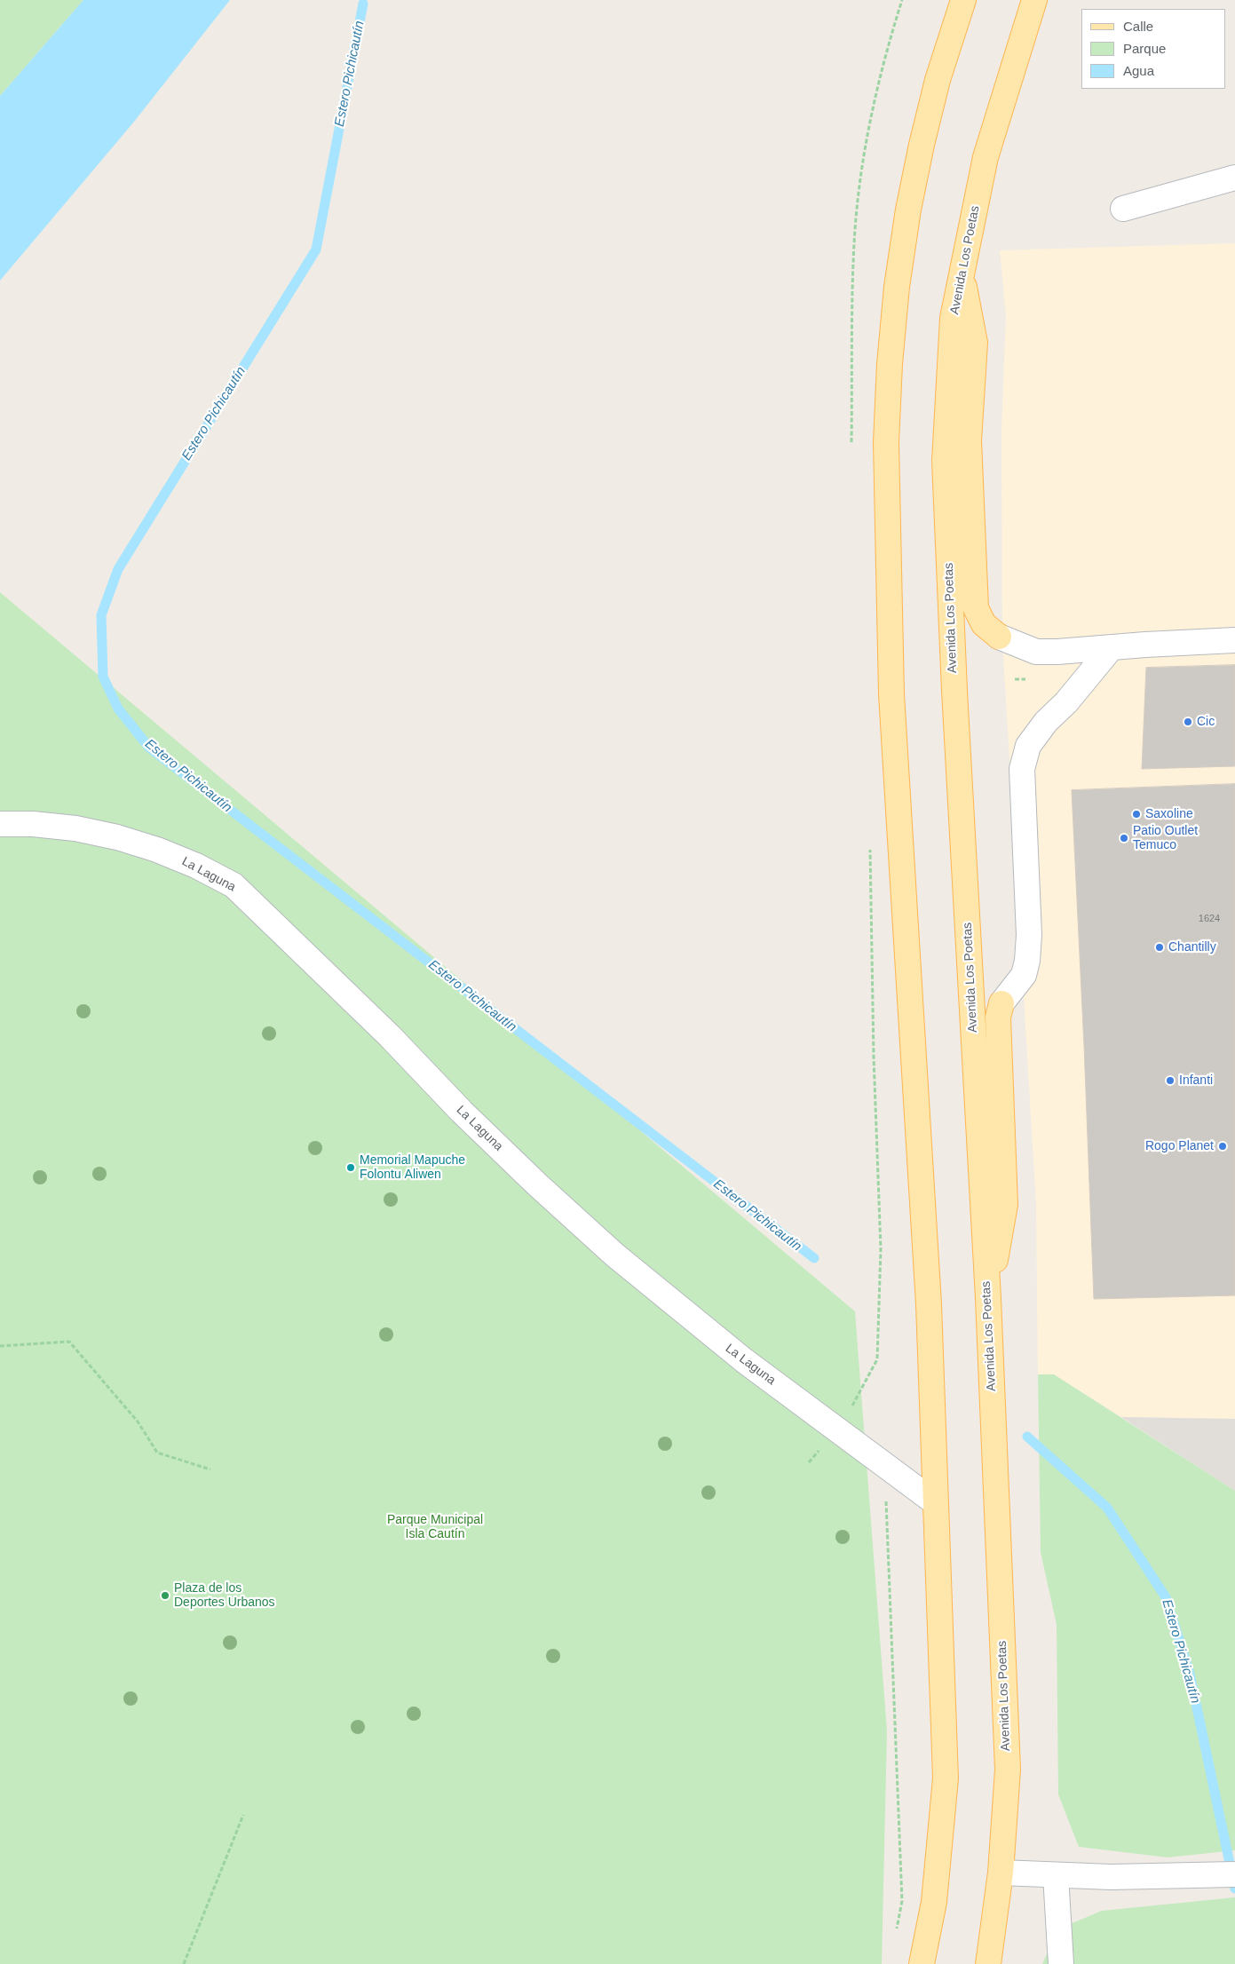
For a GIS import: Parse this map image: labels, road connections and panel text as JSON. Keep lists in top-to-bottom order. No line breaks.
{"streets":{"main road":["Avenida Los Poetas"],"street":["La Laguna"]},"water":["Estero Pichicautín"],"parks":["Parque Municipal Isla Cautín"],"places":["Cic","Saxoline","Patio Outlet Temuco","Chantilly","Infanti","Rogo Planet","Memorial Mapuche Folontu Aliwen","Plaza de los Deportes Urbanos"],"house_numbers":["1624"],"legend":["Calle","Parque","Agua"]}
